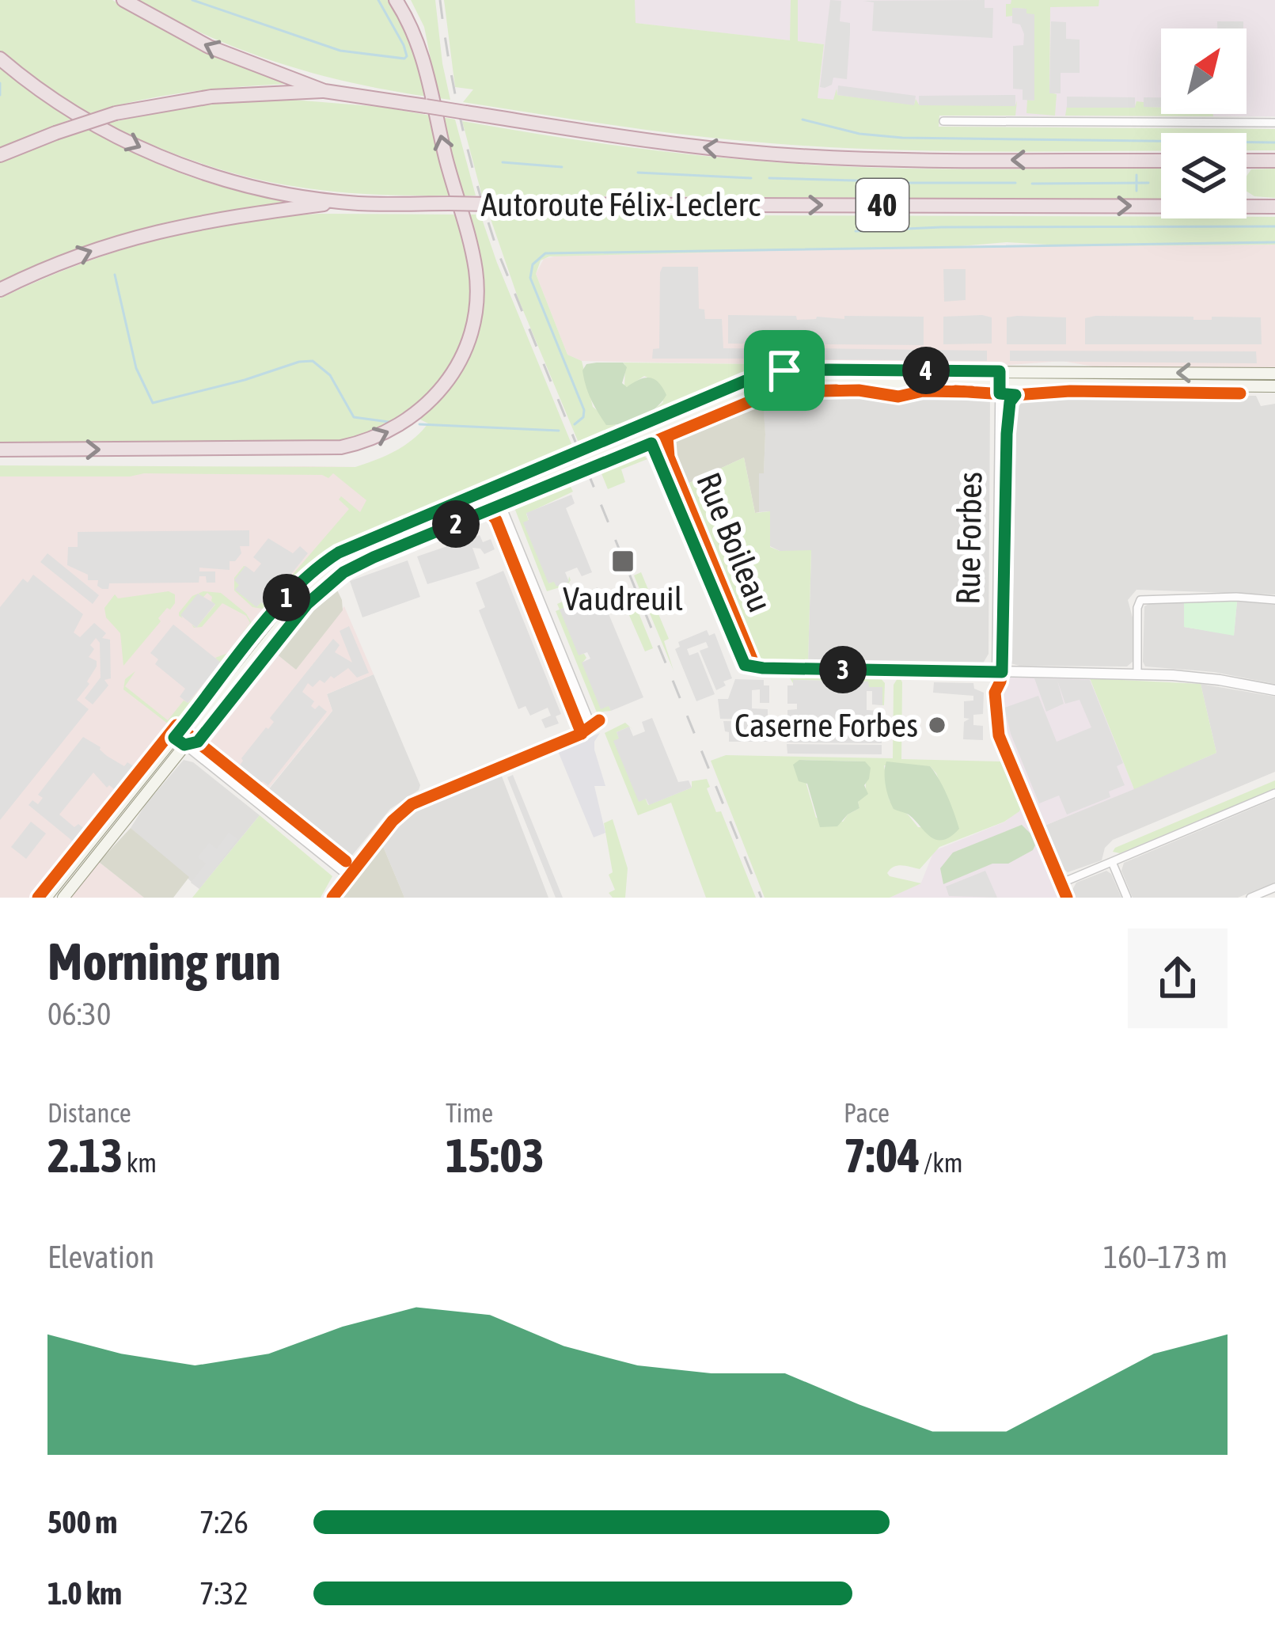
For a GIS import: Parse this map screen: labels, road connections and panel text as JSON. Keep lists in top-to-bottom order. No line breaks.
{"streets":{"highway":["Autoroute Félix-Leclerc","40"],"street":["Rue Forbes","Rue Boileau"]},"crossings":[["Rue Forbes","Rue Boileau"]],"places":{"transit":["Vaudreuil"],"other":["Caserne Forbes"]},"north":"top right","page":{"pins":["4","2","1","3"],"heading":["Morning run","06:30"],"stats":[["Distance","2.13 km"],["Time","15:03"],["Pace","7:04 /km"]],"chart":["Elevation","160–173 m"],"list":[{"name":"500 m","note":"7:26"},{"name":"1.0 km","note":"7:32"}]}}
